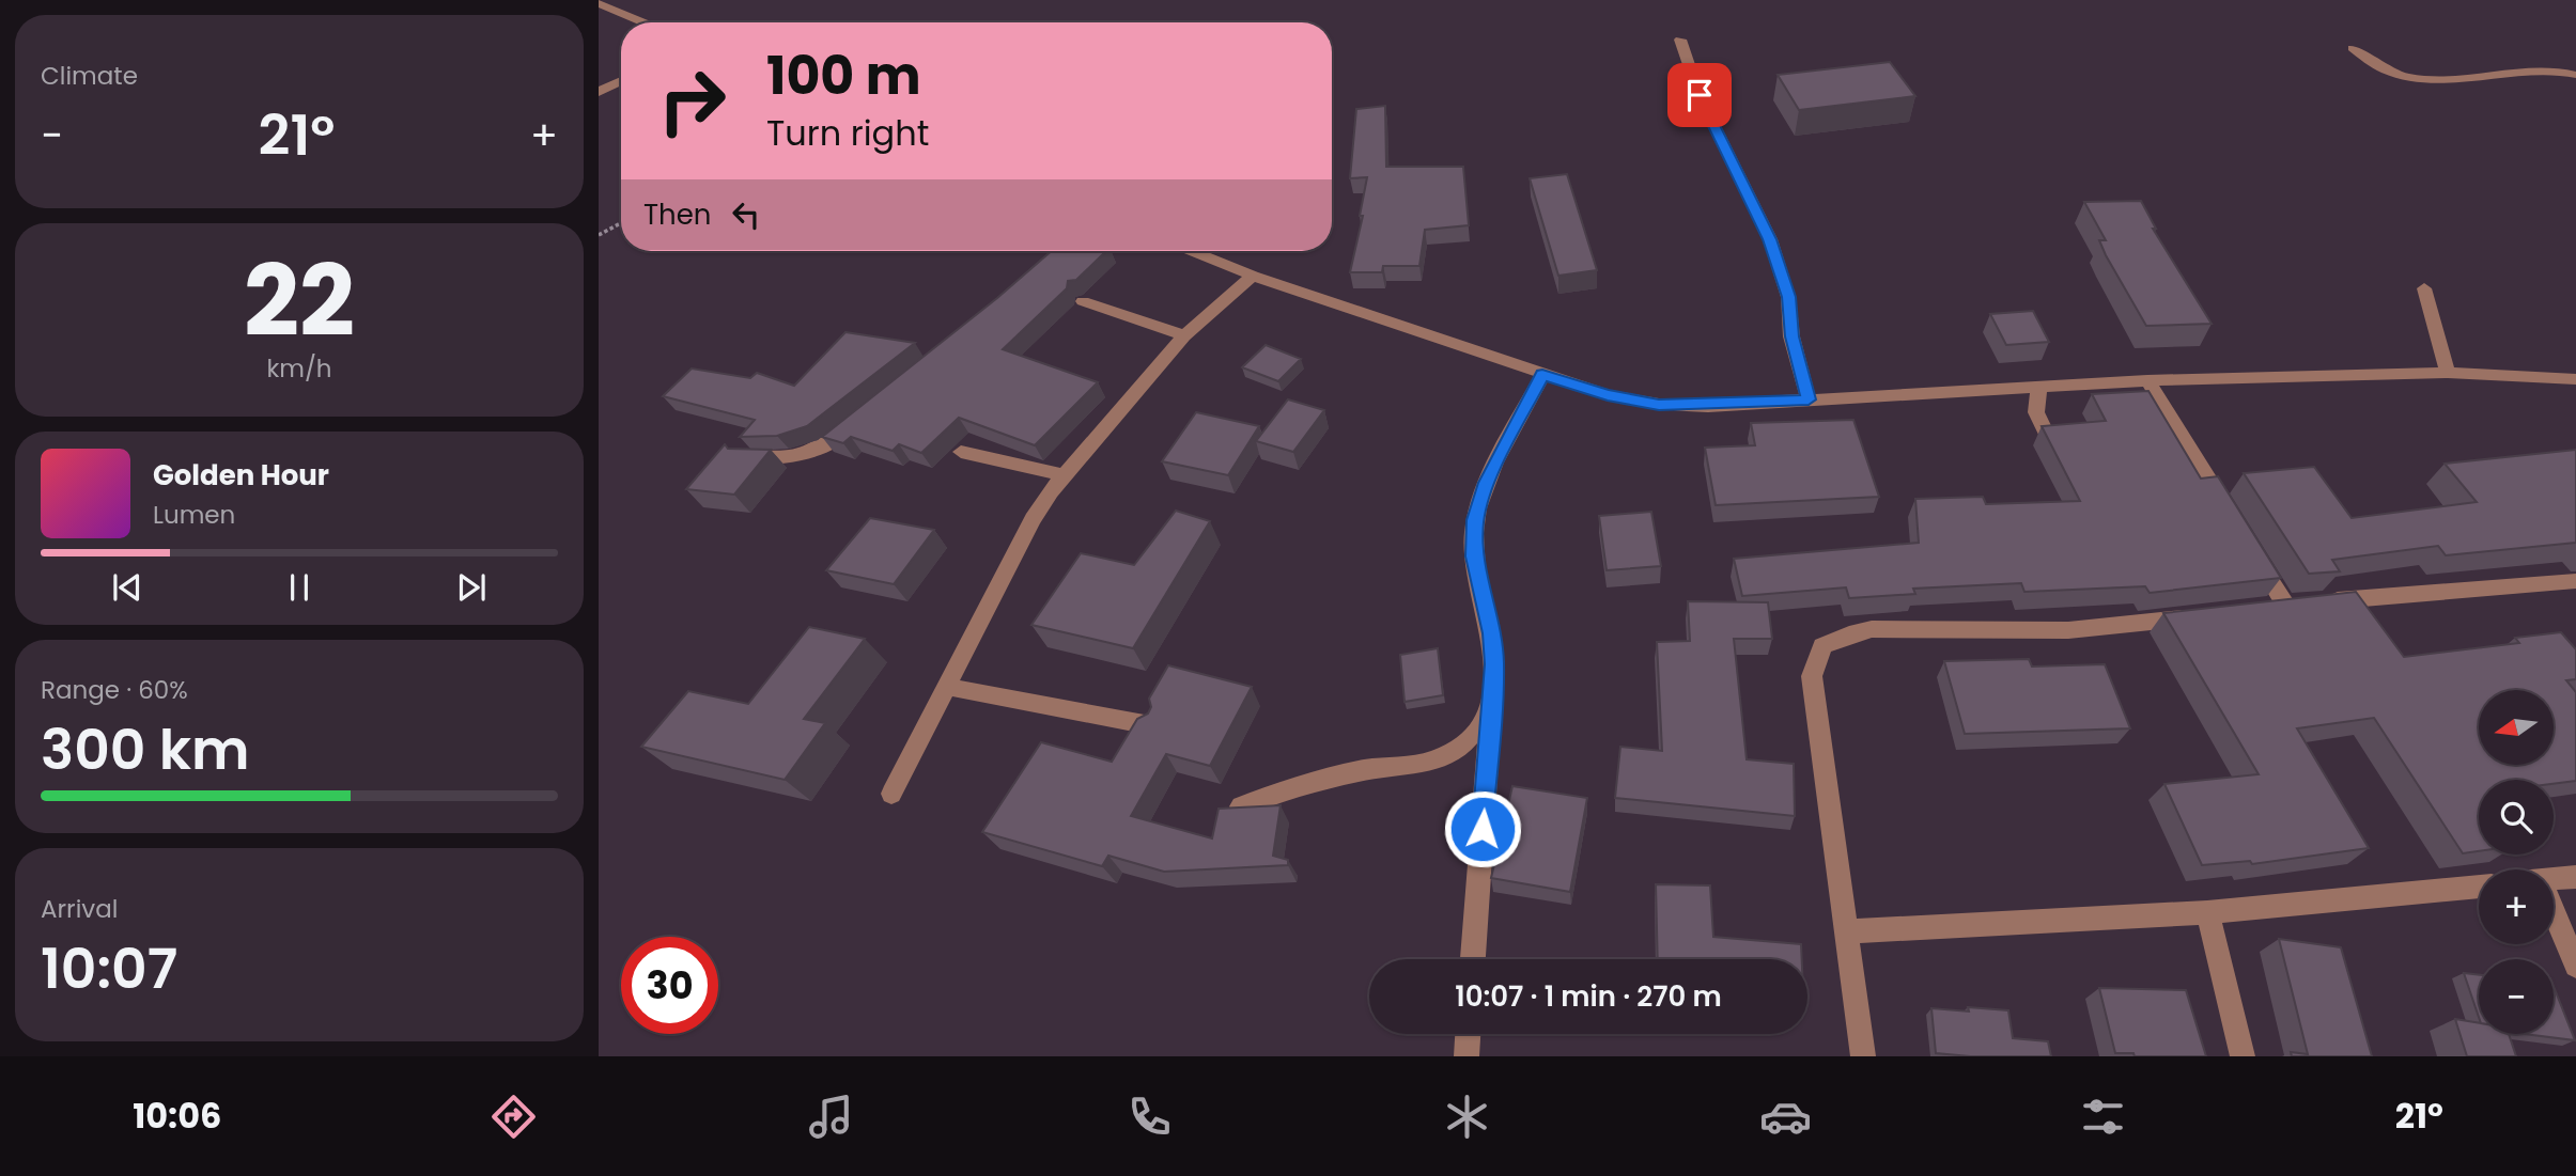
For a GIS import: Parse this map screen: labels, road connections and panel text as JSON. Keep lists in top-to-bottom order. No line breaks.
{"north":"left","page":{"tile":["Climate",["22","km/h"],["Range · 60%","300 km"],["Arrival","10:07"]],"turn":["100 m","Turn right"],"heat":["−","21°","+"],"then":"Then","song":["Golden Hour","Lumen"],"map_buttons":["+","−"],"limit":"30","trip":"10:07 · 1 min · 270 m","tabs":["10:06","21°"]}}
